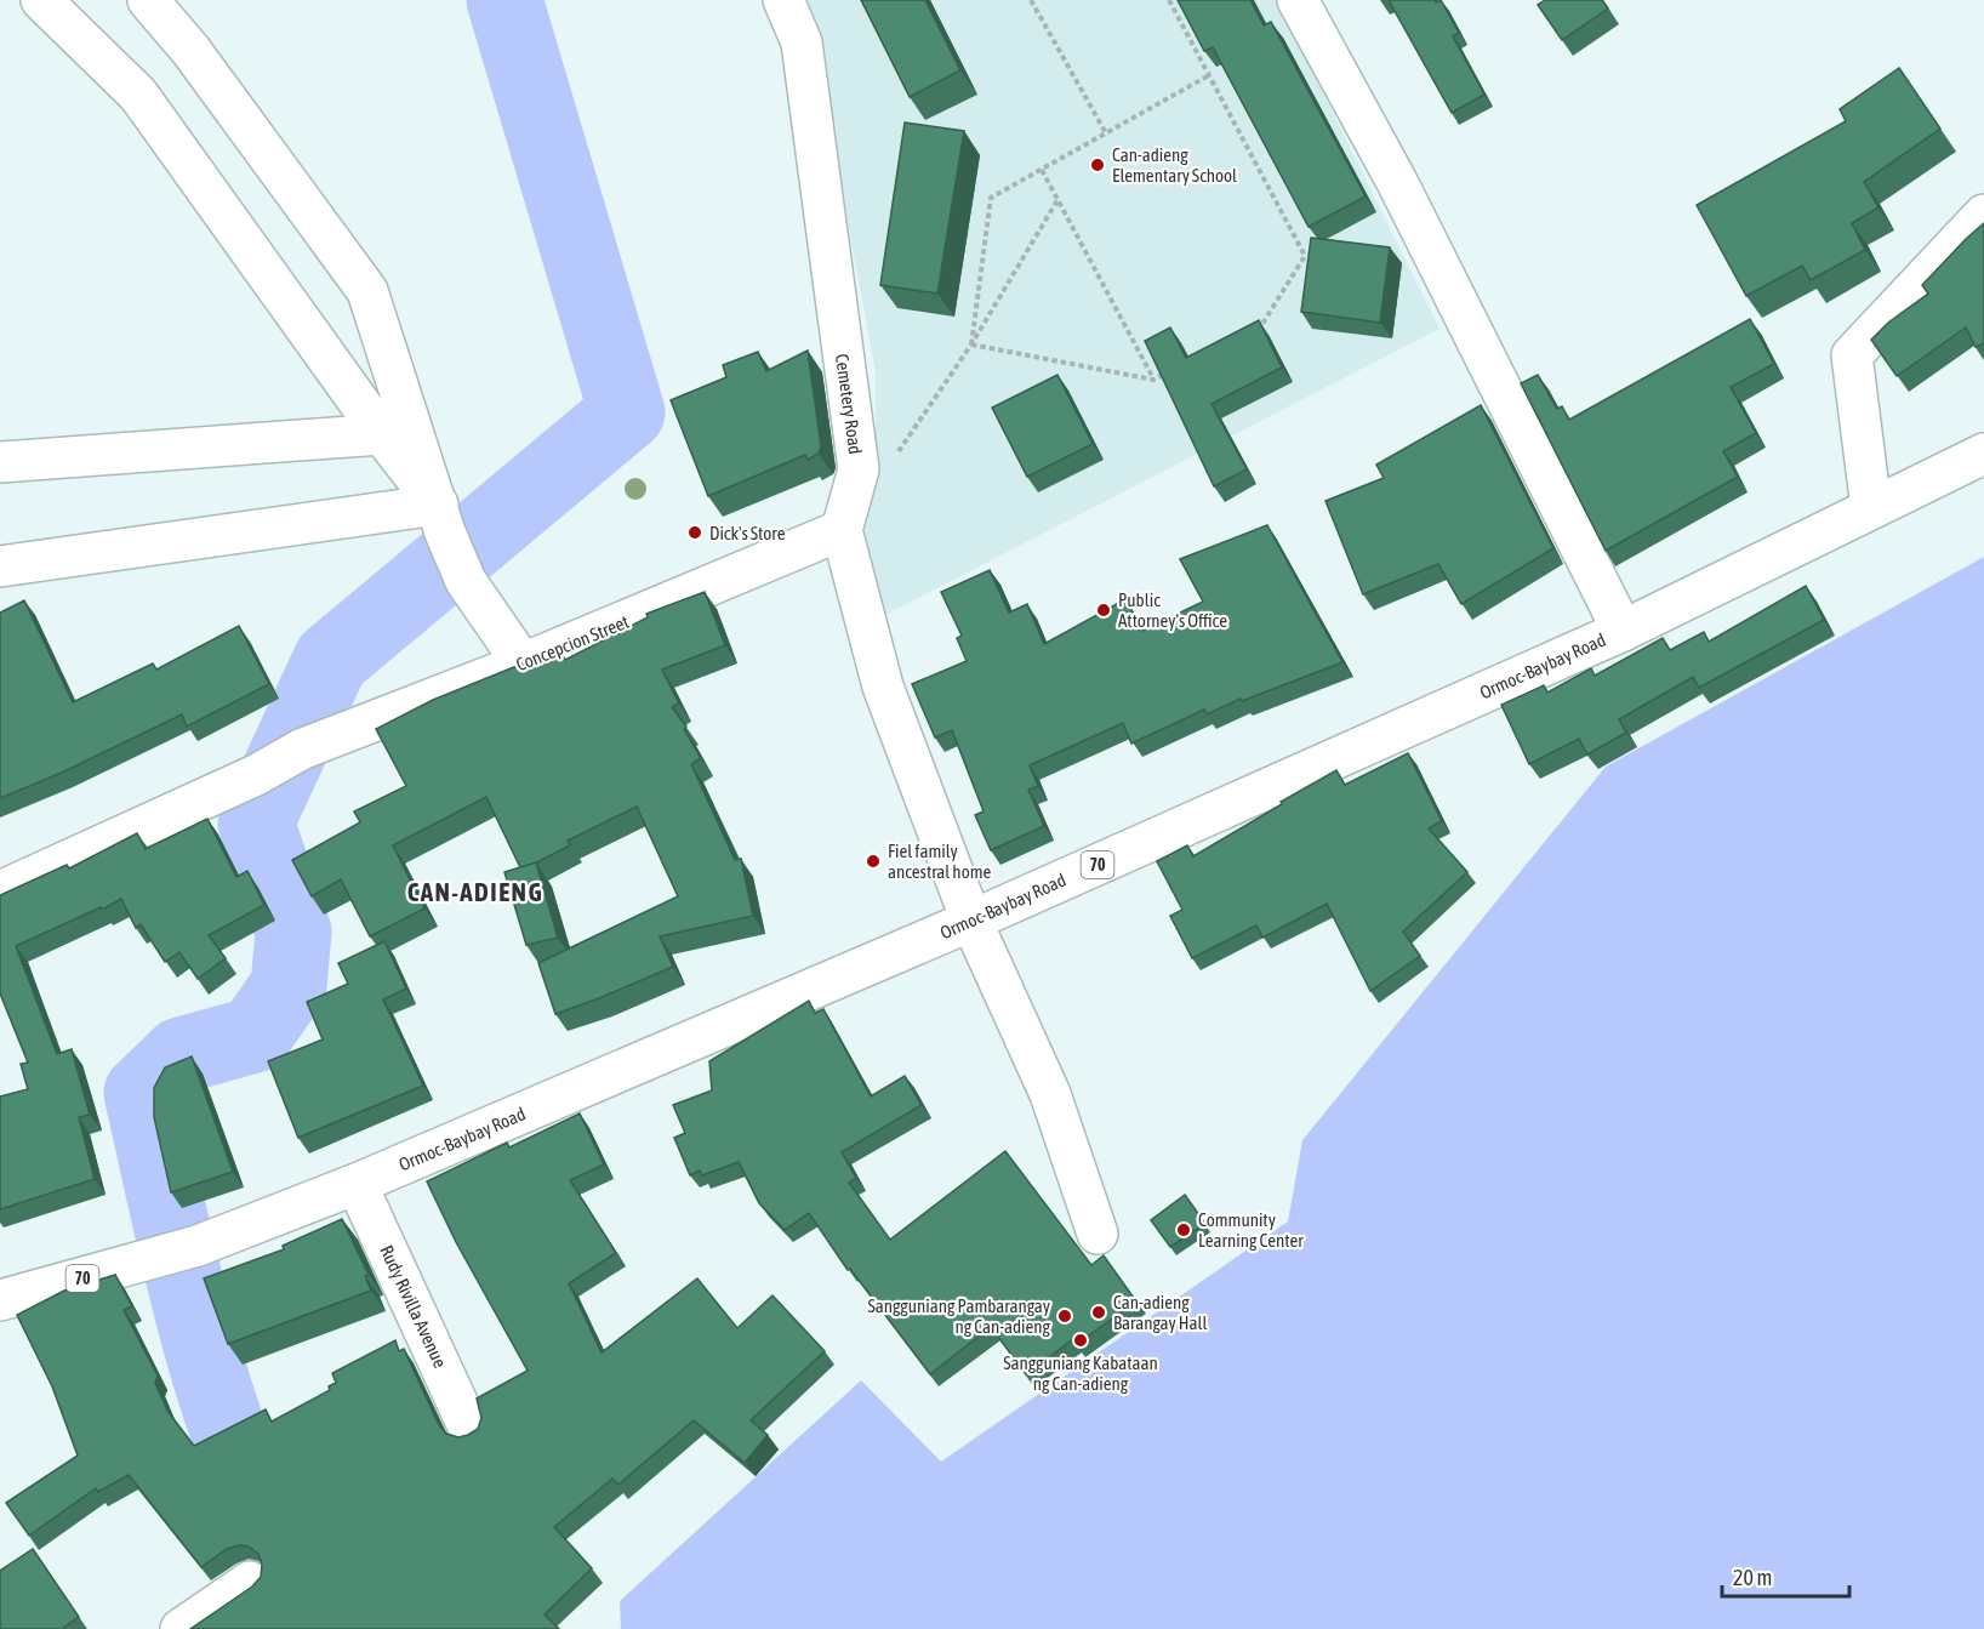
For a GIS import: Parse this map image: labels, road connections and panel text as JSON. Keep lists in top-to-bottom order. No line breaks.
{"streets":{"main road":["Cemetery Road","Concepcion Street","Ormoc-Baybay Road","70","Rudy Rivilla Avenue"]},"crossings":[["Cemetery Road","Concepcion Street"],["Ormoc-Baybay Road","Rudy Rivilla Avenue"]],"districts":["CAN-ADIENG"],"places":["Can-adieng Elementary School","Dick's Store","Public Attorney's Office","Fiel family ancestral home","Community Learning Center","Can-adieng Barangay Hall","Sangguniang Pambarangay ng Can-adieng","Sangguniang Kabataan ng Can-adieng"],"scale_bar":"20 m"}
